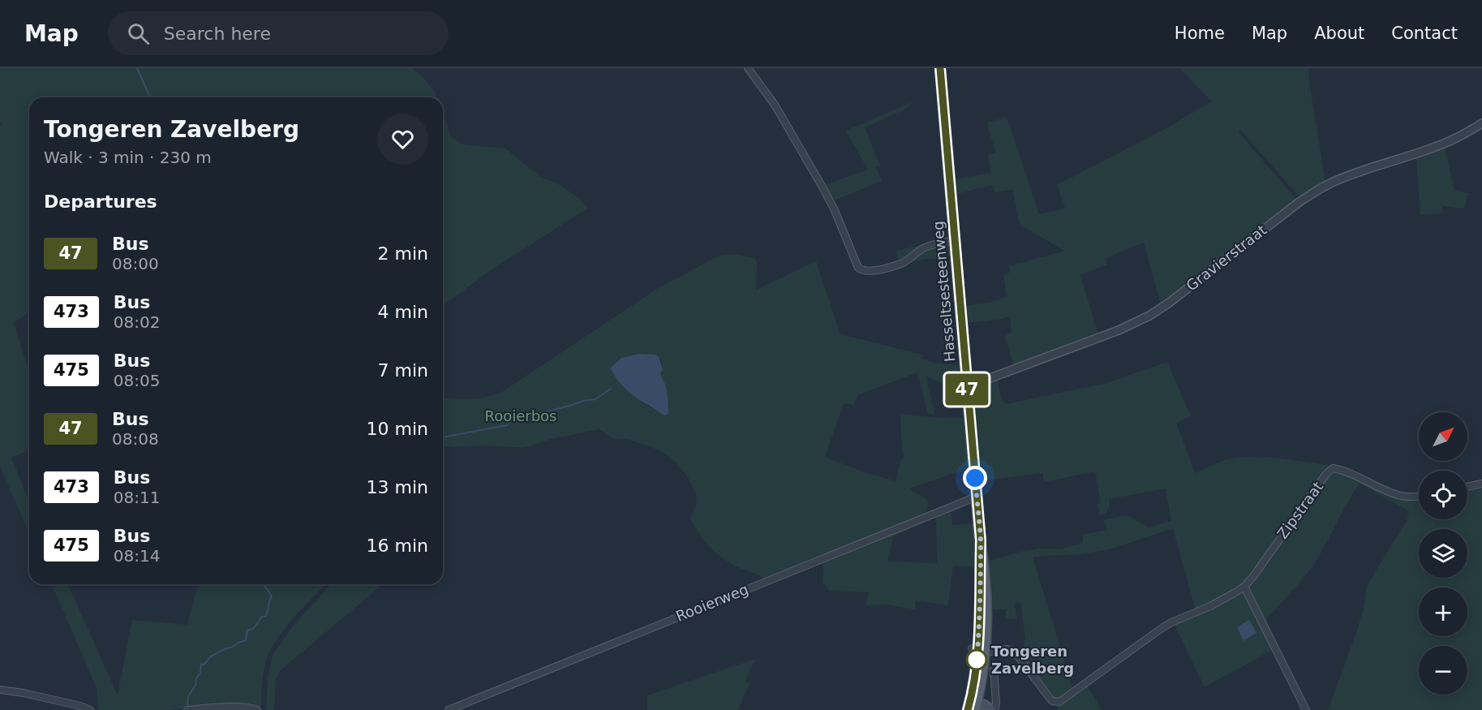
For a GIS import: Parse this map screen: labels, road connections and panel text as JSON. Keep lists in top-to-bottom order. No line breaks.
{"streets":{"main road":["Hasseltsesteenweg"],"street":["Gravierstraat","Zipstraat","Rooierweg"]},"crossings":[["Gravierstraat","Hasseltsesteenweg"],["Hasseltsesteenweg","Rooierweg"]],"parks":["Rooierbos"],"places":["Tongeren Zavelberg"],"lines":["bus line 47"],"north":"top right","page":{"header":"Map","search":"Search here","nav":["Home","Map","About","Contact"],"on_map":"47","heading":[["Tongeren Zavelberg","Walk · 3 min · 230 m"],"Departures"],"list":[{"mark":"47","name":"Bus","note":"08:00","value":"2 min"},{"mark":"473","name":"Bus","note":"08:02","value":"4 min"},{"mark":"475","name":"Bus","note":"08:05","value":"7 min"},{"mark":"47","name":"Bus","note":"08:08","value":"10 min"},{"mark":"473","name":"Bus","note":"08:11","value":"13 min"},{"mark":"475","name":"Bus","note":"08:14","value":"16 min"}],"map_buttons":["+","−"]}}
